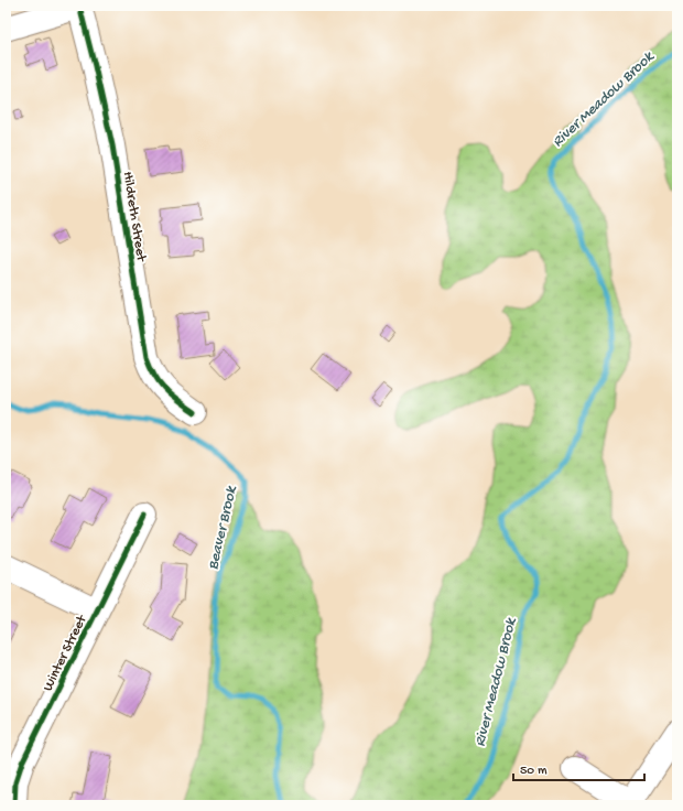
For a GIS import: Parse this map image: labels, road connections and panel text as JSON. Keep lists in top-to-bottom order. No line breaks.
{"streets":{"street":["Hildreth Street","Winter Street"]},"water":["River Meadow Brook","Beaver Brook"],"scale_bar":"50 m"}
